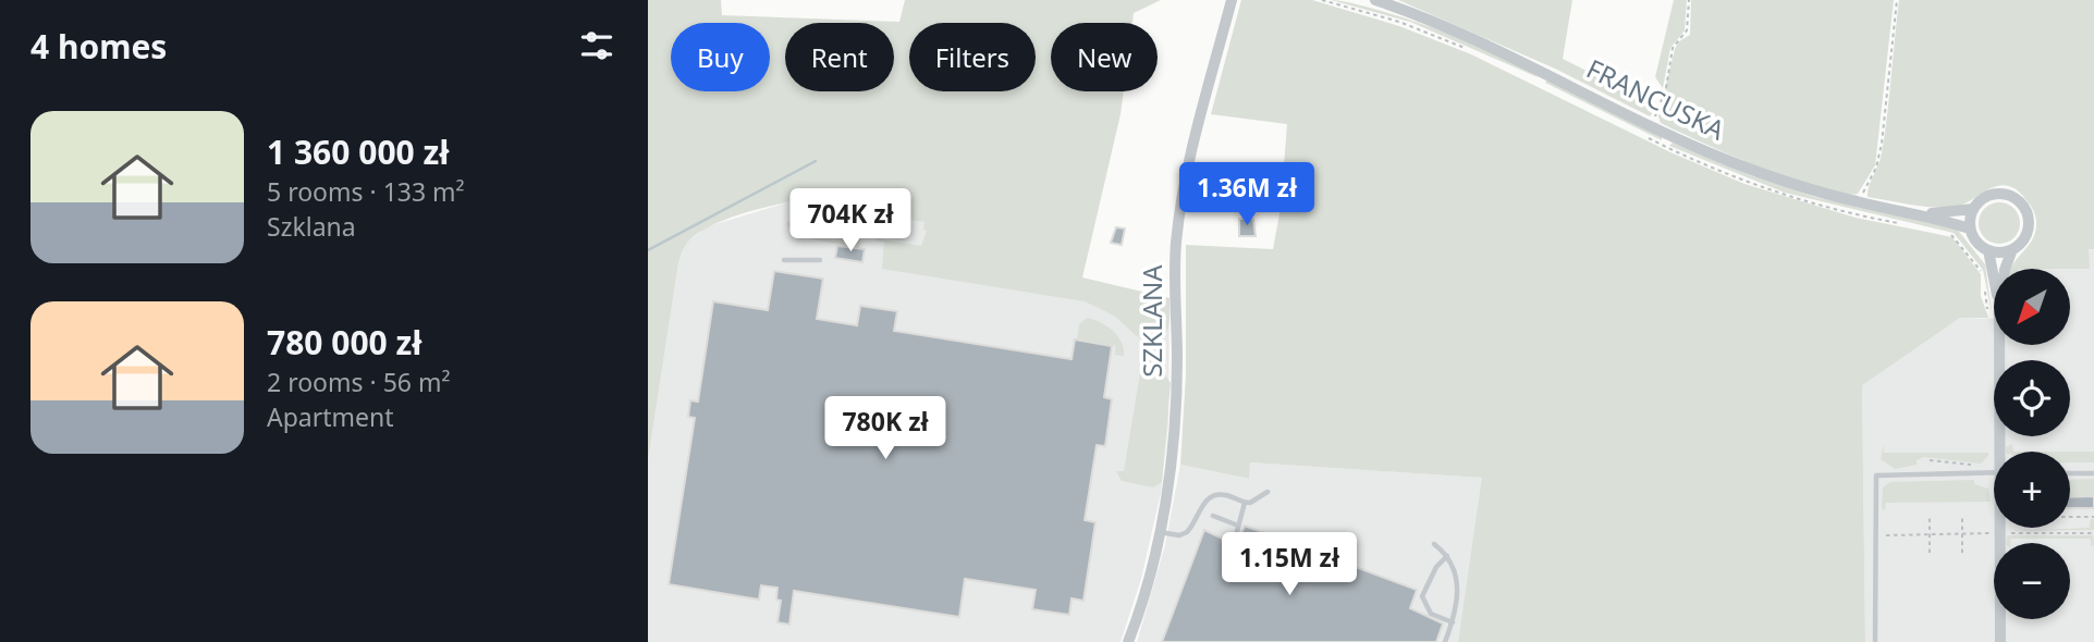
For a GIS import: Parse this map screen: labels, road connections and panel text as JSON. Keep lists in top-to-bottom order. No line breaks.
{"streets":{"street":["FRANCUSKA","SZKLANA"]},"north":"bottom left","page":{"heading":"4 homes","chip":["Buy","Rent","Filters","New"],"list":[{"name":"1 360 000 zł","note":"5 rooms · 133 m² · Szklana"},{"name":"780 000 zł","note":"2 rooms · 56 m² · Apartment"}],"price":["1.36M zł","704K zł","780K zł","1.15M zł"],"map_buttons":["+","−"]}}
